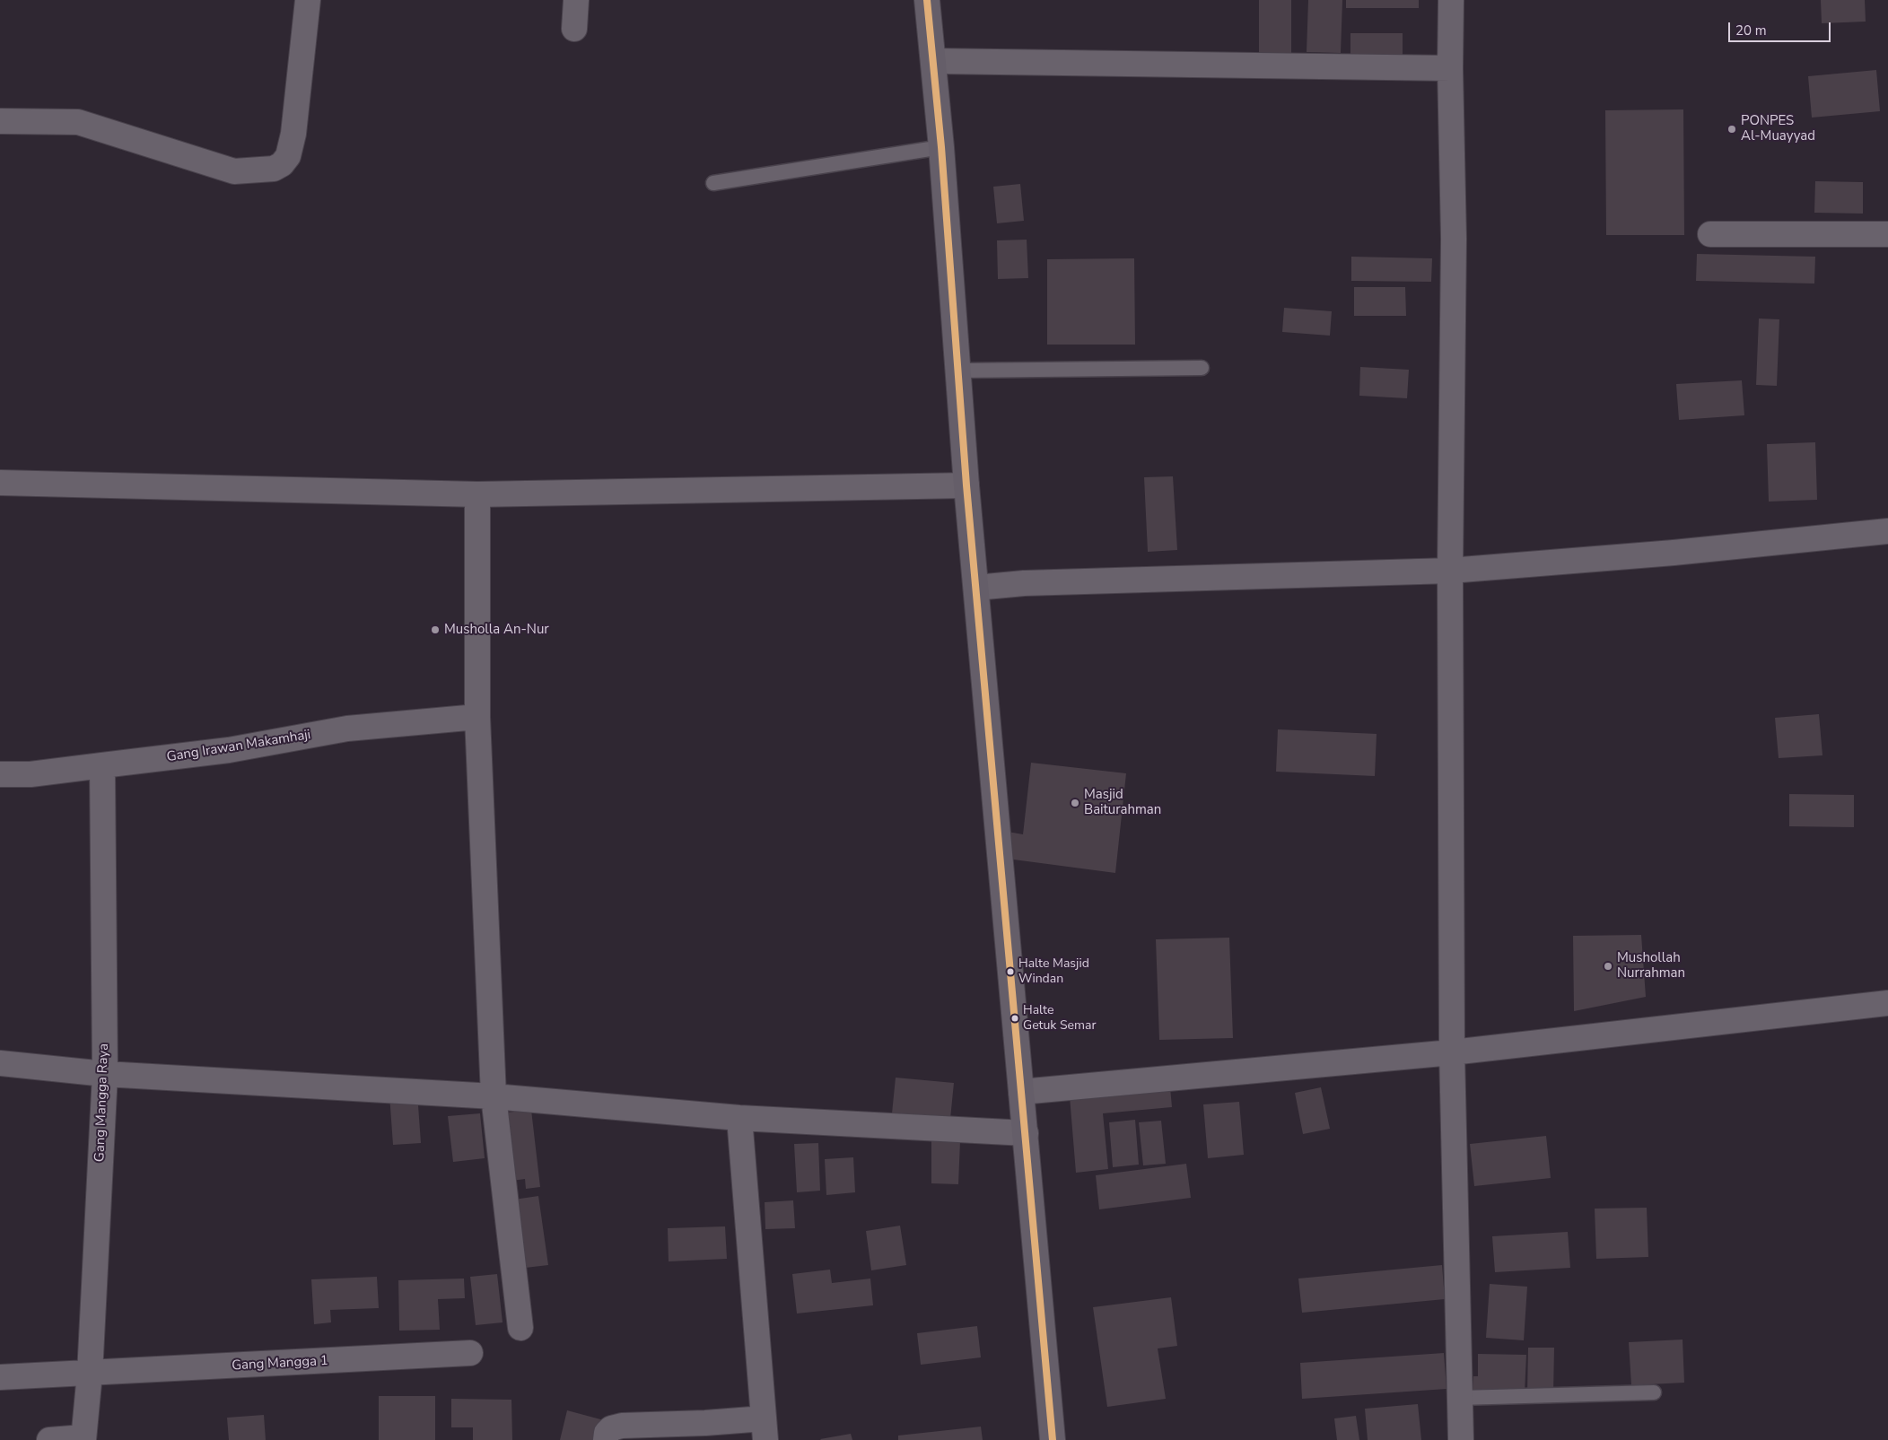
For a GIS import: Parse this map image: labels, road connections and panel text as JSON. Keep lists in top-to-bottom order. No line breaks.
{"streets":{"street":["Gang Irawan Makamhaji","Gang Mangga Raya","Gang Mangga 1"]},"crossings":[["Gang Irawan Makamhaji","Gang Mangga Raya"],["Gang Mangga Raya","Gang Mangga 1"]],"places":["PONPES Al-Muayyad","Musholla An-Nur","Masjid Baiturahman","Mushollah Nurrahman","Halte Masjid Windan","Halte Getuk Semar"],"scale_bar":"20 m"}
